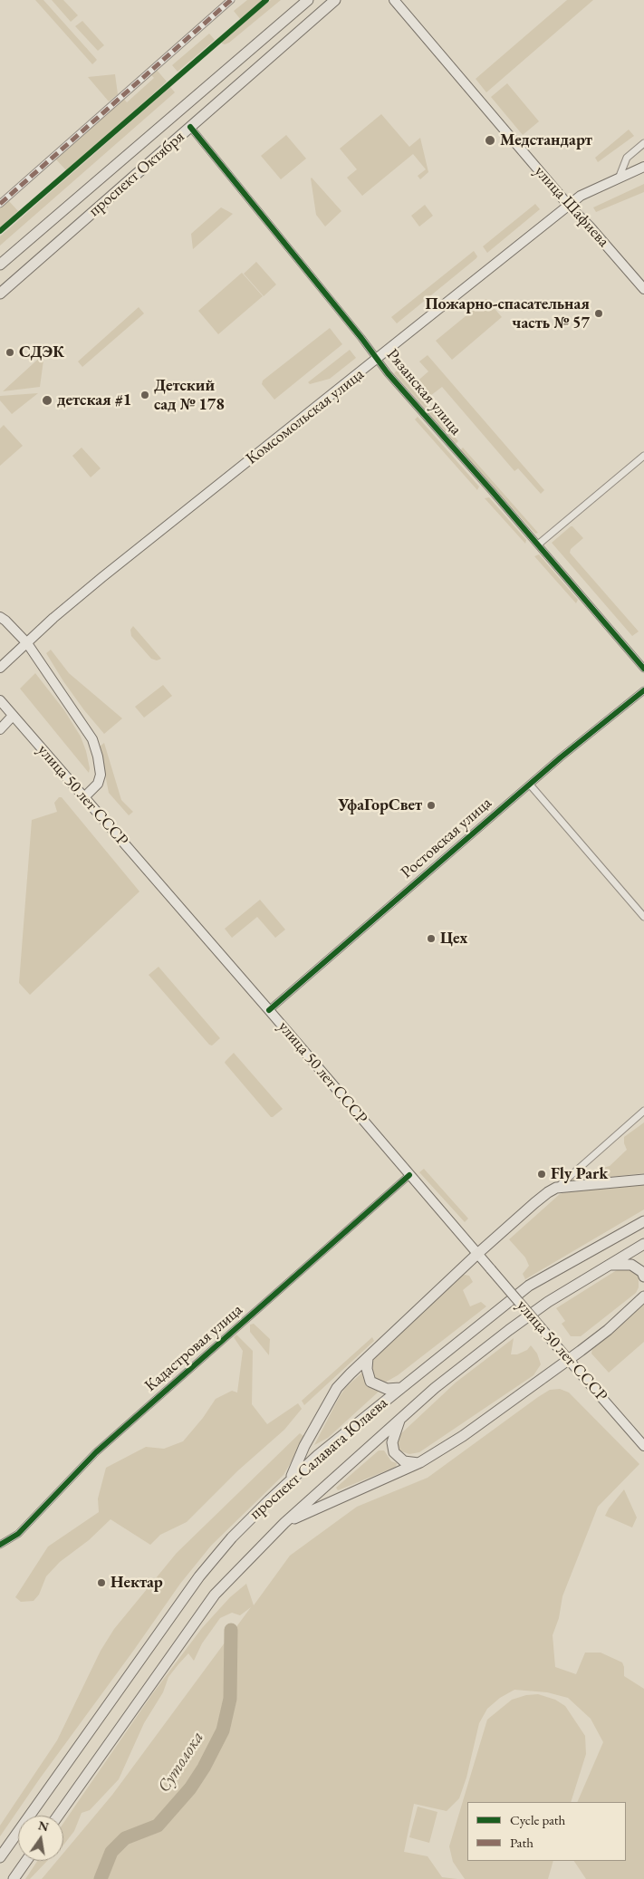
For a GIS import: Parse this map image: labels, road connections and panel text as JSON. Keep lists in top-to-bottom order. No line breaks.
{"streets":{"main road":["проспект Октября","улица Шафиева","Комсомольская улица","улица 50 лет СССР","проспект Салавата Юлаева"],"street":["Рязанская улица","Ростовская улица","Кадастровая улица"]},"crossings":[["проспект Октября","Рязанская улица"],["улица Шафиева","Комсомольская улица"],["Рязанская улица","Комсомольская улица"],["улица 50 лет СССР","Ростовская улица"],["улица 50 лет СССР","Кадастровая улица"]],"water":["Сутолока"],"places":["Медстандарт","Пожарно-спасательная часть № 57","СДЭК","Детский сад № 178","детская #1","УфаГорСвет","Цех","Fly Park","Нектар"],"legend":["Cycle path","Path"],"north":"top"}
